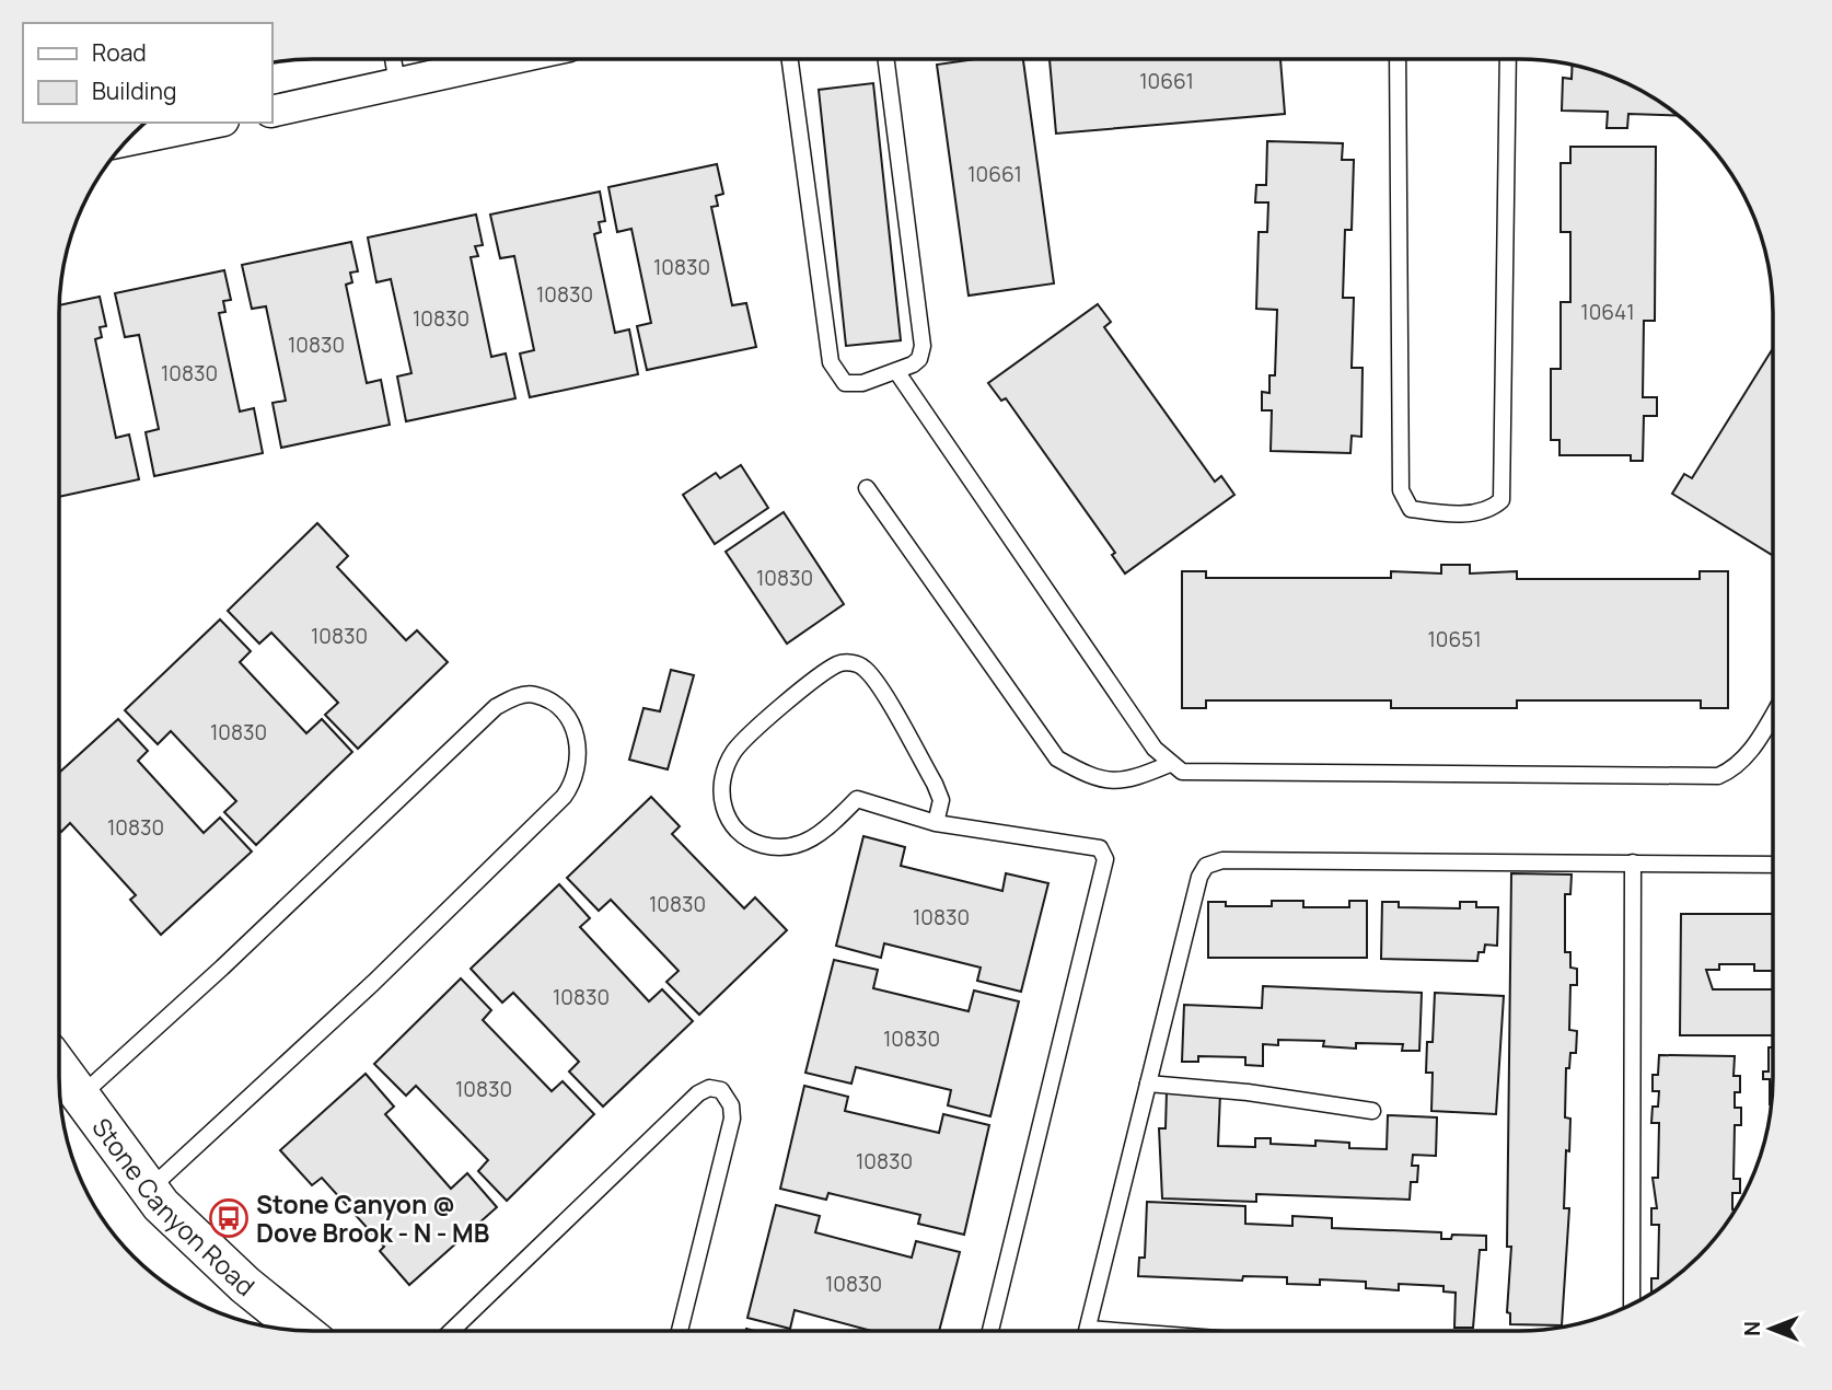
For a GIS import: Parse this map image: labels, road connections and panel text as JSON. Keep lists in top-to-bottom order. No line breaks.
{"streets":{"street":["Stone Canyon Road"]},"places":{"bus stop":["Stone Canyon @ Dove Brook - N - MB"]},"house_numbers":["10661","10661","10830","10830","10641","10830","10830","10830","10830","10830","10651","10830","10830","10830","10830","10830","10830","10830","10830","10830"],"legend":["Road","Building"],"north":"left"}
